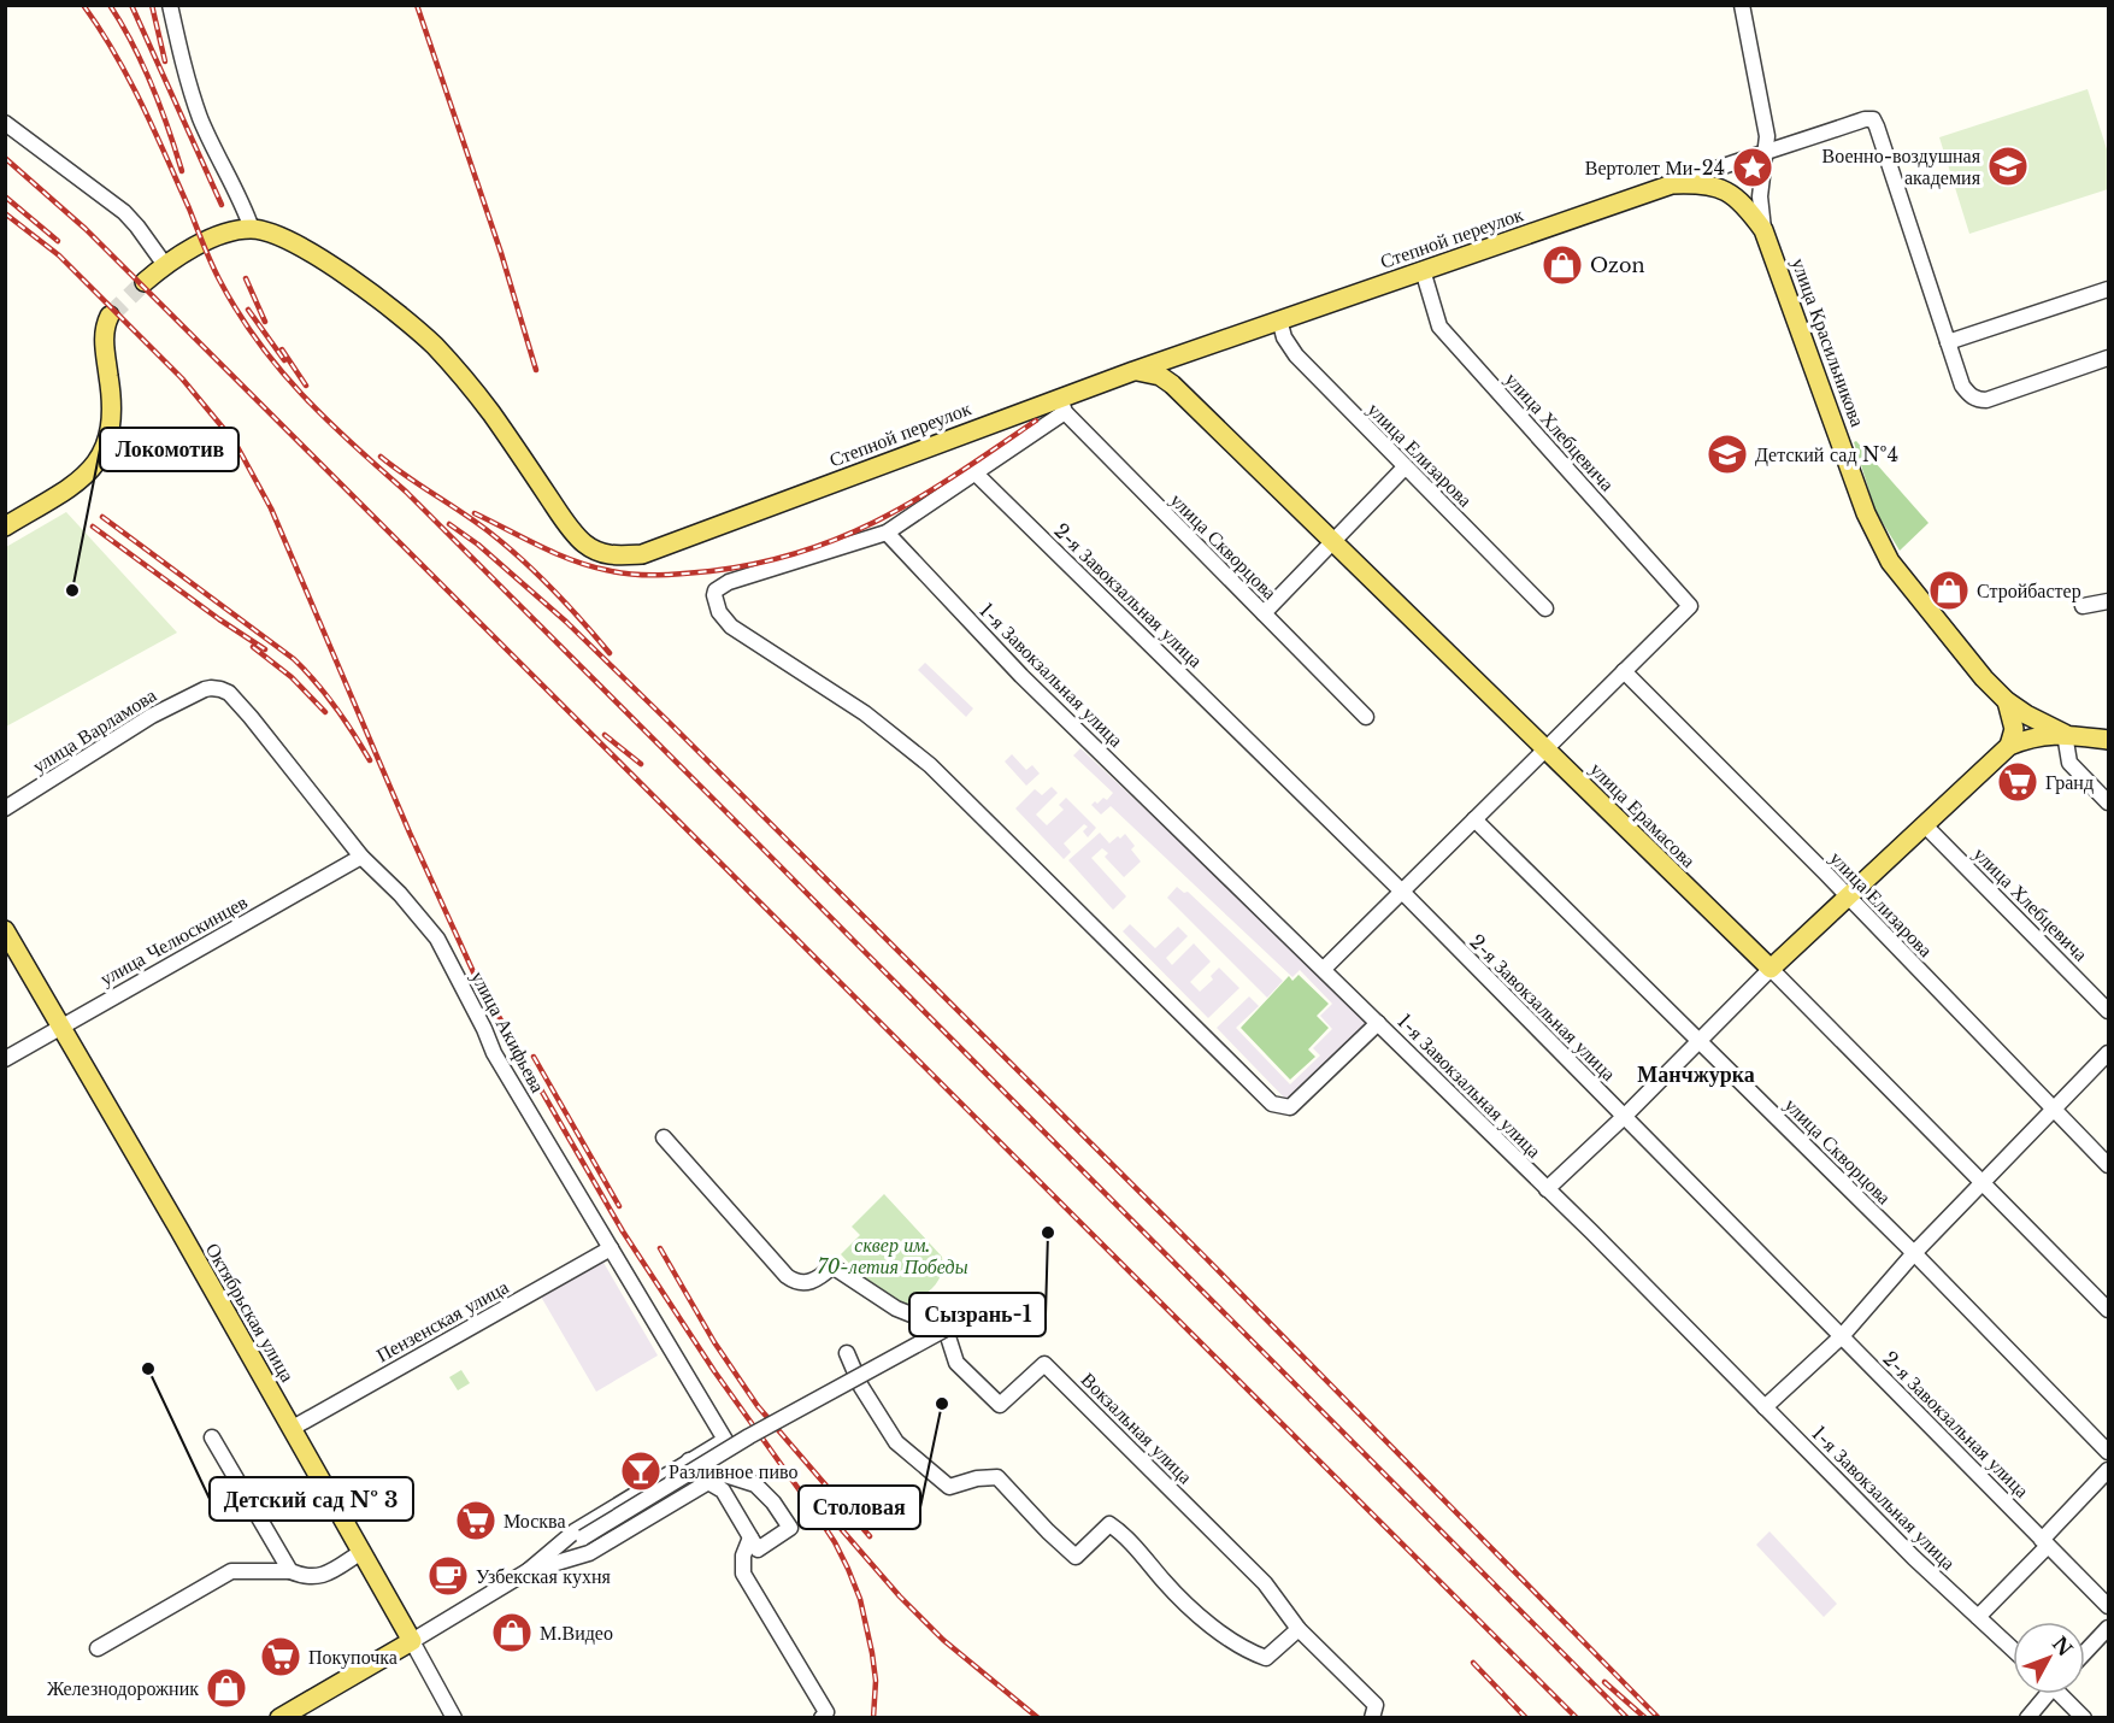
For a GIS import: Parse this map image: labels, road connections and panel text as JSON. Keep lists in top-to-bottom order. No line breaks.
{"streets":{"main road":["Степной переулок","улица Красильникова","улица Ерамасова","Октябрьская улица"],"street":["улица Хлебцевича","улица Елизарова","улица Скворцова","2-я Завокзальная улица","1-я Завокзальная улица","улица Варламова","улица Челюскинцев","улица Акифьева","Пензенская улица","Вокзальная улица"]},"crossings":[["Степной переулок","улица Красильникова"],["Степной переулок","улица Хлебцевича"],["Степной переулок","улица Елизарова"],["Степной переулок","улица Скворцова"],["Степной переулок","улица Ерамасова"],["улица Хлебцевича","улица Елизарова"],["улица Варламова","улица Акифьева"],["улица Челюскинцев","улица Акифьева"],["улица Челюскинцев","Октябрьская улица"],["улица Акифьева","Пензенская улица"],["Октябрьская улица","Пензенская улица"]],"districts":["Манчжурка"],"parks":["сквер им. 70-летия Победы"],"places":{"school or university":["Военно-воздушная академия","Детский сад №4"],"place":["Вертолет Ми-24"],"shop":["Ozon","Стройбастер","М.Видео","Железнодорожник"],"other":["Локомотив","Сызрань-1","Детский сад № 3","Столовая"],"supermarket":["Гранд","Москва","Покупочка"],"bar":["Разливное пиво"],"cafe":["Узбекская кухня"]},"north":"top right"}
